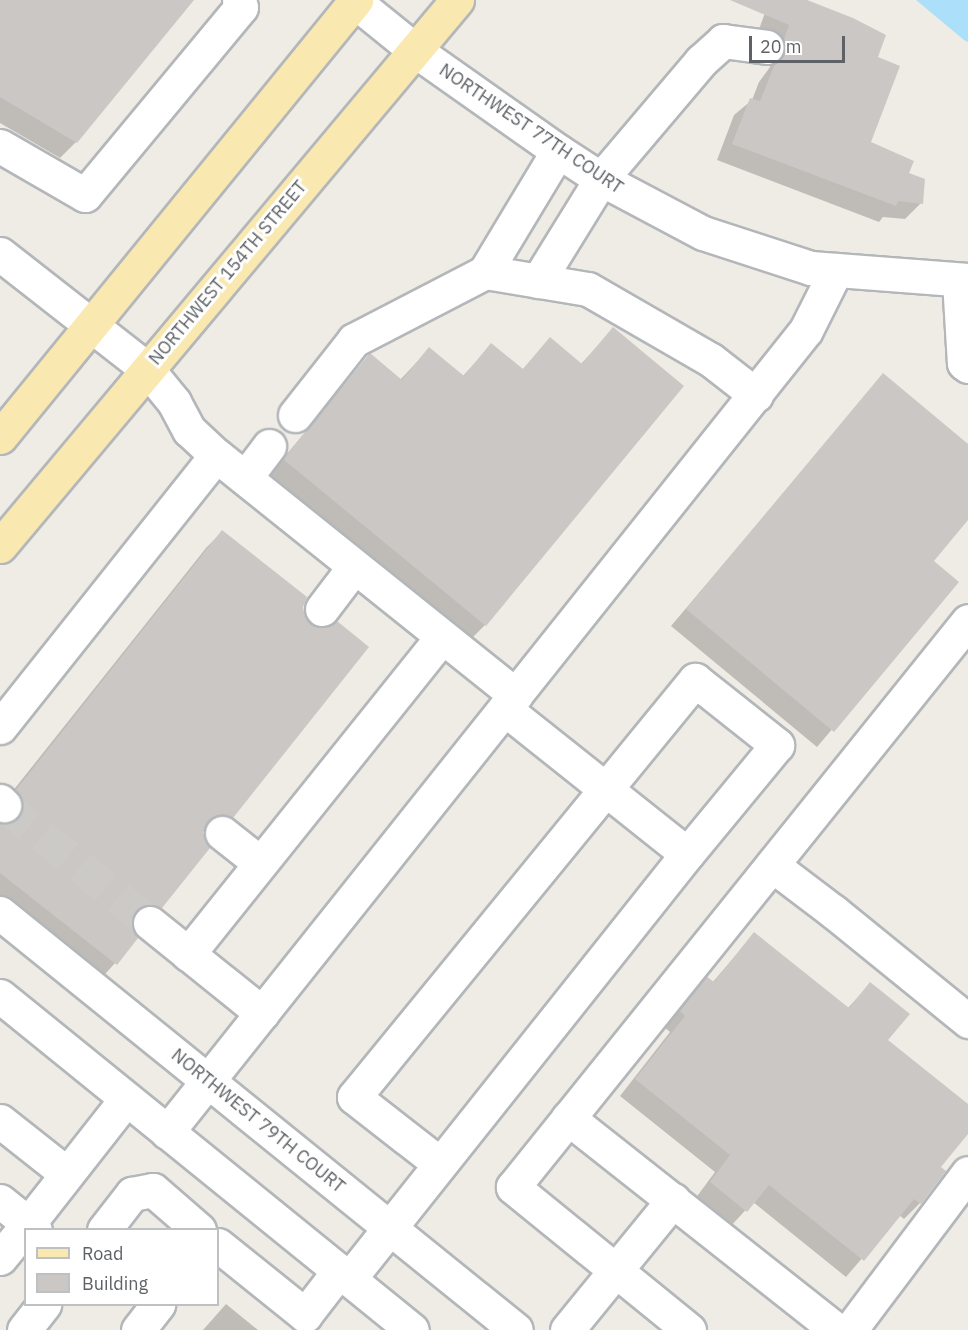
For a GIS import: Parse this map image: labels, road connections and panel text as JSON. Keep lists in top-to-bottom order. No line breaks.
{"streets":{"main road":["NORTHWEST 154TH STREET"],"street":["NORTHWEST 77TH COURT","NORTHWEST 79TH COURT"]},"crossings":[["NORTHWEST 77TH COURT","NORTHWEST 154TH STREET"]],"legend":["Road","Building"],"scale_bar":"20 m"}
